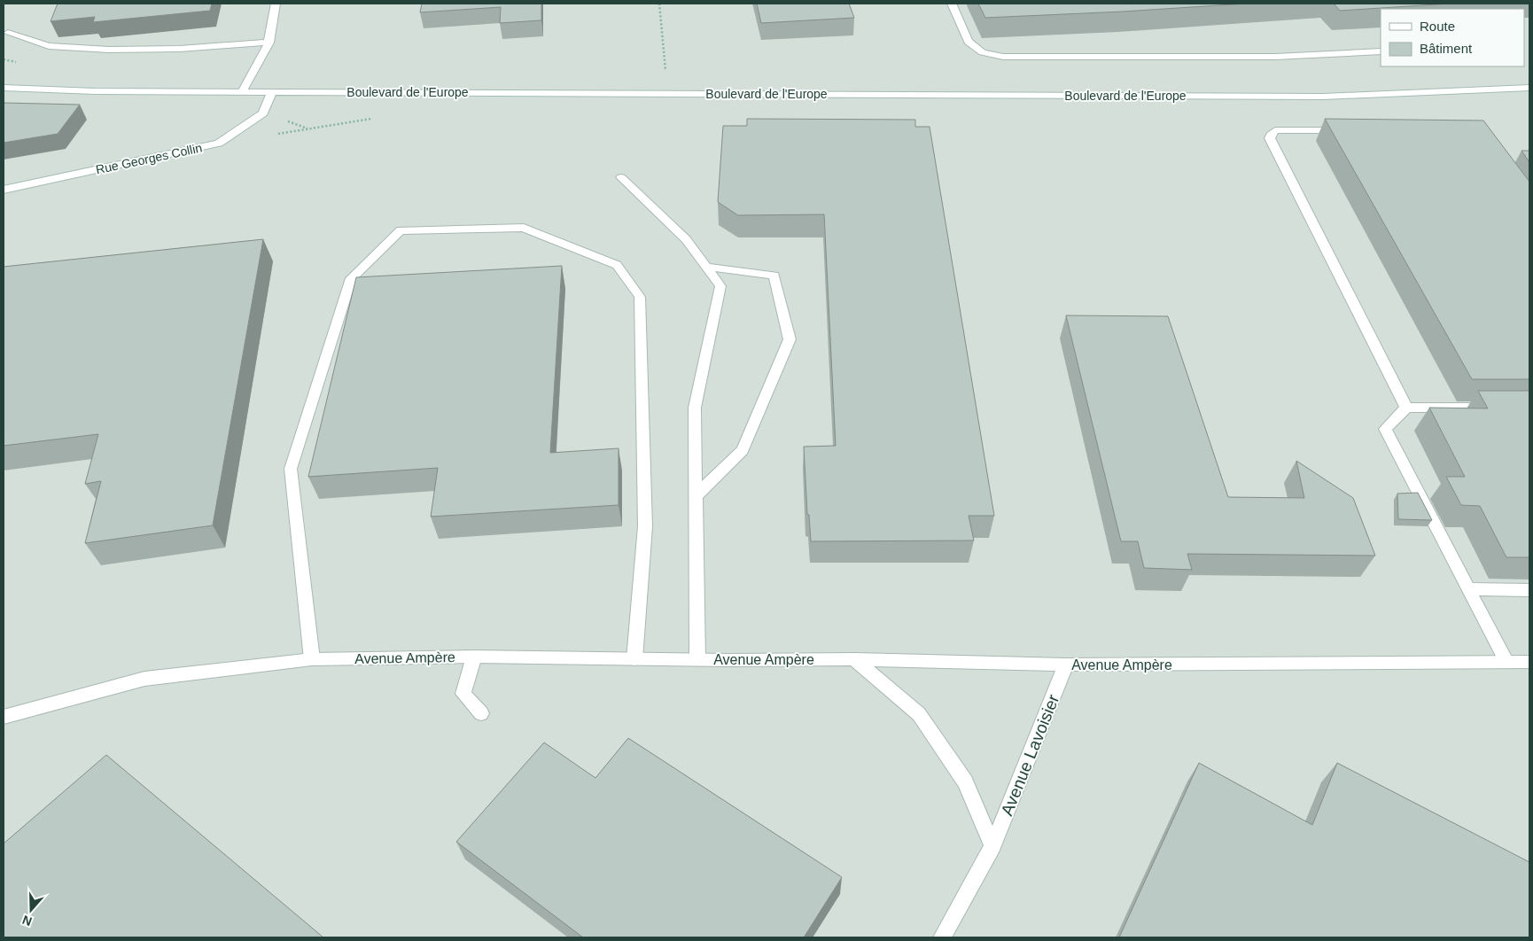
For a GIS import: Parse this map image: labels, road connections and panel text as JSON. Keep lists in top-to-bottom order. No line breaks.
{"streets":{"street":["Boulevard de l'Europe","Rue Georges Collin","Avenue Ampère","Avenue Lavoisier"]},"crossings":[["Boulevard de l'Europe","Rue Georges Collin"],["Avenue Ampère","Avenue Lavoisier"]],"legend":["Route","Bâtiment"],"north":"bottom"}
